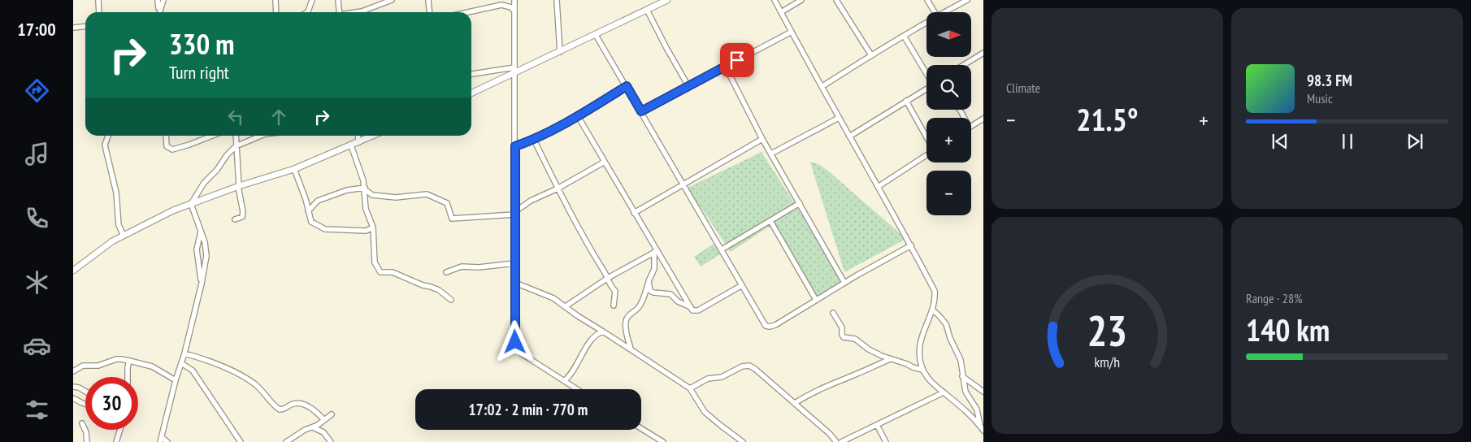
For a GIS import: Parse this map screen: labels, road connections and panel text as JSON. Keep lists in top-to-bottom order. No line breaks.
{"north":"right","page":{"tabs":"17:00","tile":["Climate",["Range · 28%","140 km"]],"map_buttons":["+","−"],"turn":["330 m","Turn right"],"song":["98.3 FM","Music"],"heat":["−","21.5°","+"],"limit":"30","trip":"17:02 · 2 min · 770 m","gauge":["23","km/h"]}}
